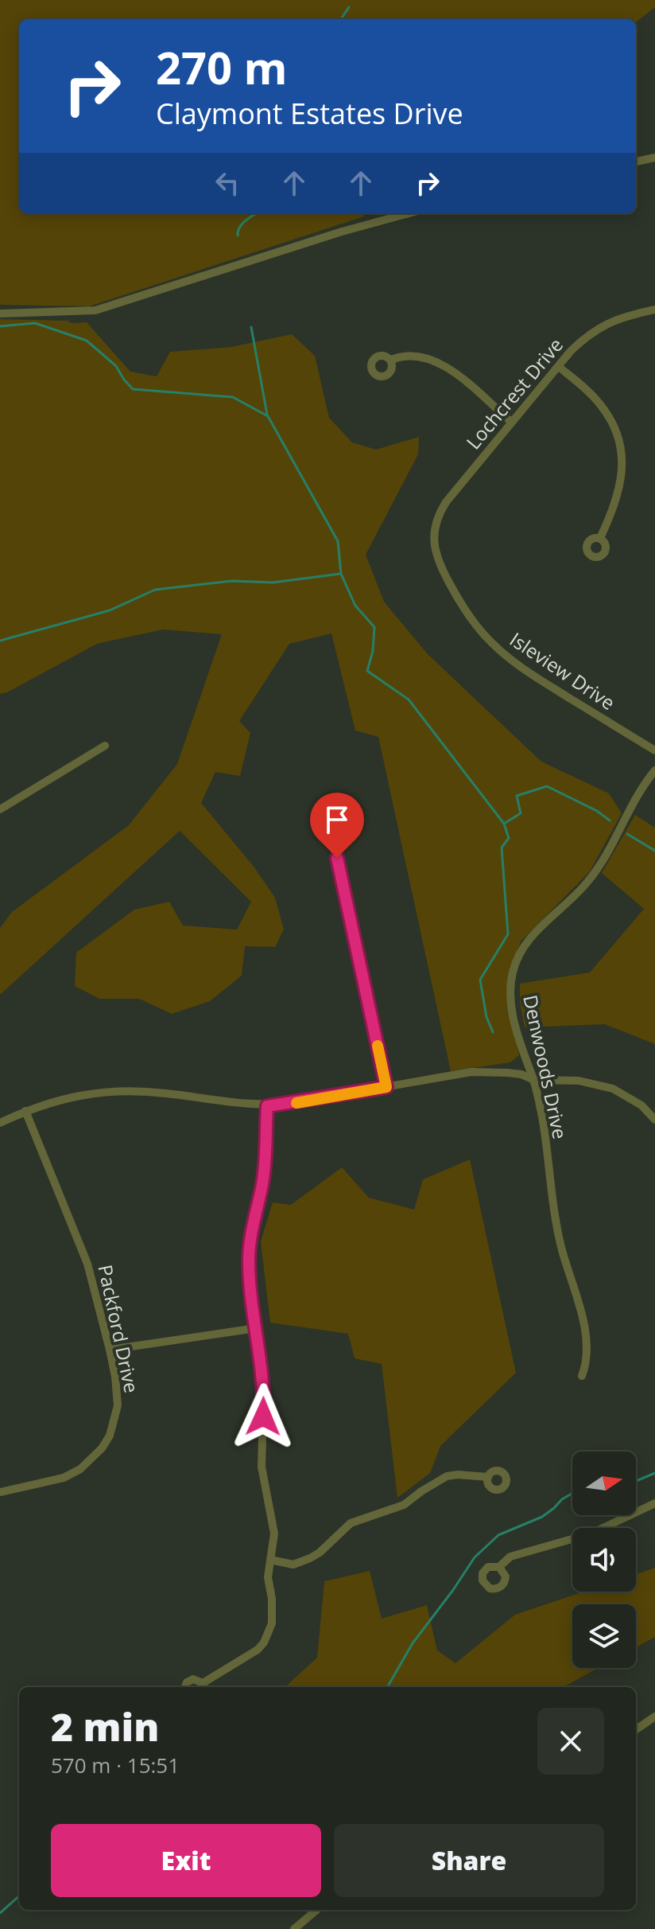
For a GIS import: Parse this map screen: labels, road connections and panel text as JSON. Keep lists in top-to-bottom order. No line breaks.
{"streets":{"street":["Lochcrest Drive","Isleview Drive","Denwoods Drive","Packford Drive"]},"crossings":[["Lochcrest Drive","Isleview Drive"]],"north":"right","page":{"turn":["270 m","Claymont Estates Drive"],"heading":["2 min","570 m · 15:51"],"buttons":["Exit","Share"]}}
